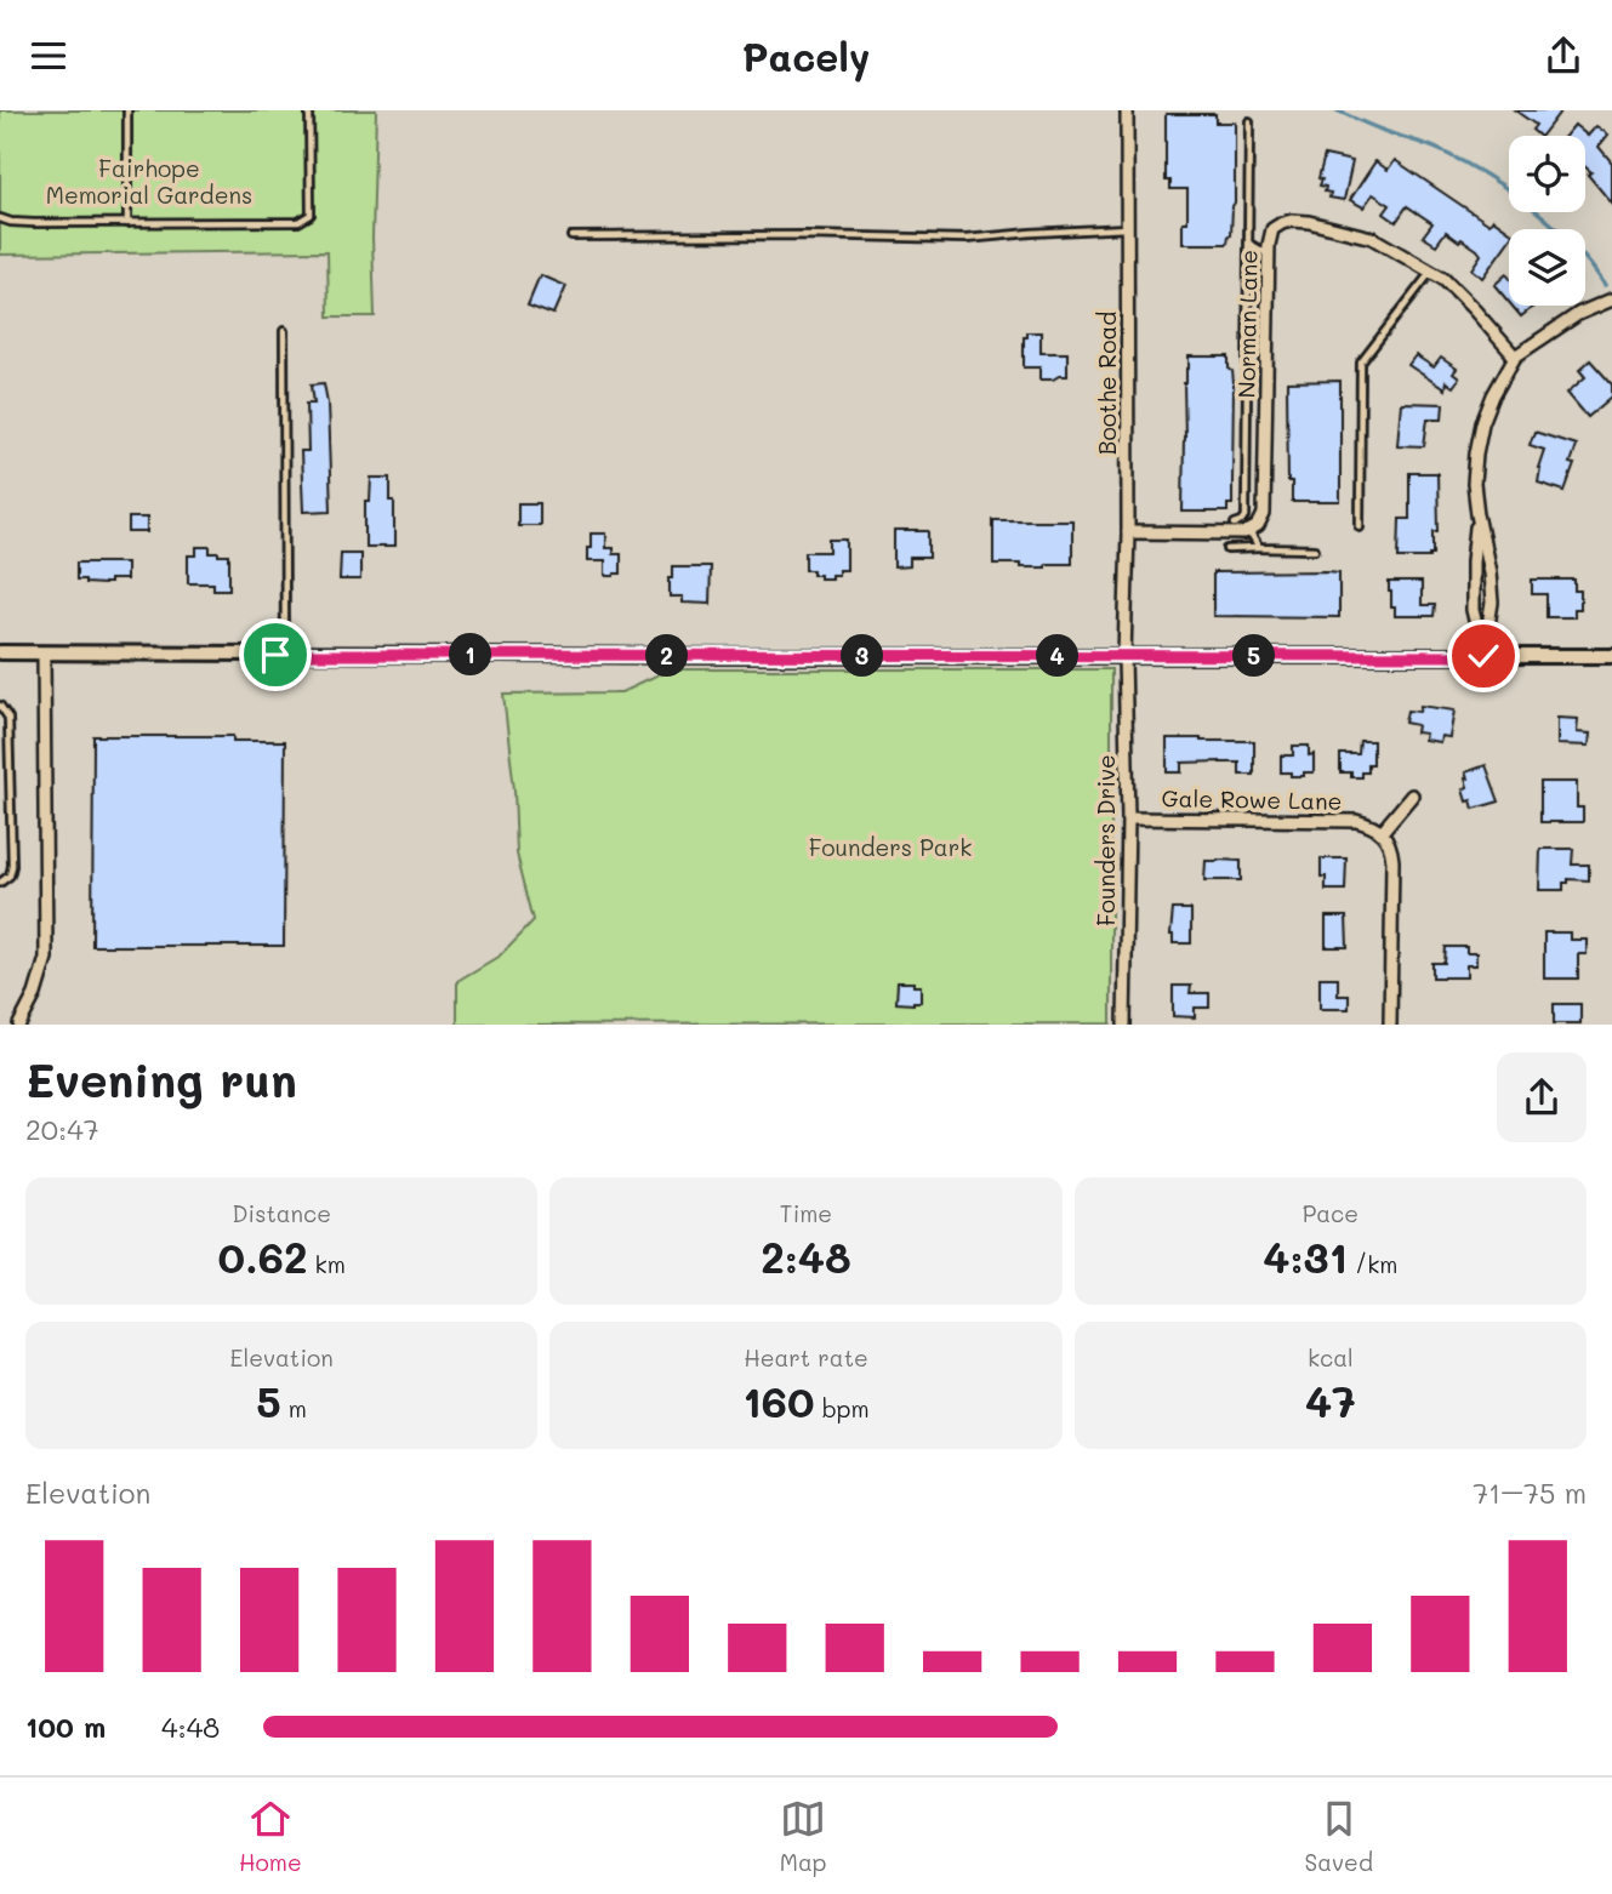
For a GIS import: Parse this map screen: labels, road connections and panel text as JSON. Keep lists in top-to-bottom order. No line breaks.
{"streets":{"street":["Norman Lane","Boothe Road","Gale Rowe Lane","Founders Drive"]},"crossings":[["Boothe Road","Founders Drive"],["Gale Rowe Lane","Founders Drive"]],"parks":["Fairhope Memorial Gardens","Founders Park"],"page":{"header":"Pacely","pins":["1","2","3","4","5"],"heading":["Evening run","20:47"],"stats":[["Distance","0.62 km"],["Time","2:48"],["Pace","4:31 /km"],["Elevation","5 m"],["Heart rate","160 bpm"],["kcal","47"]],"chart":["Elevation","71–75 m"],"list":[{"name":"100 m","note":"4:48"}],"tabs":["Home","Map","Saved"]}}
